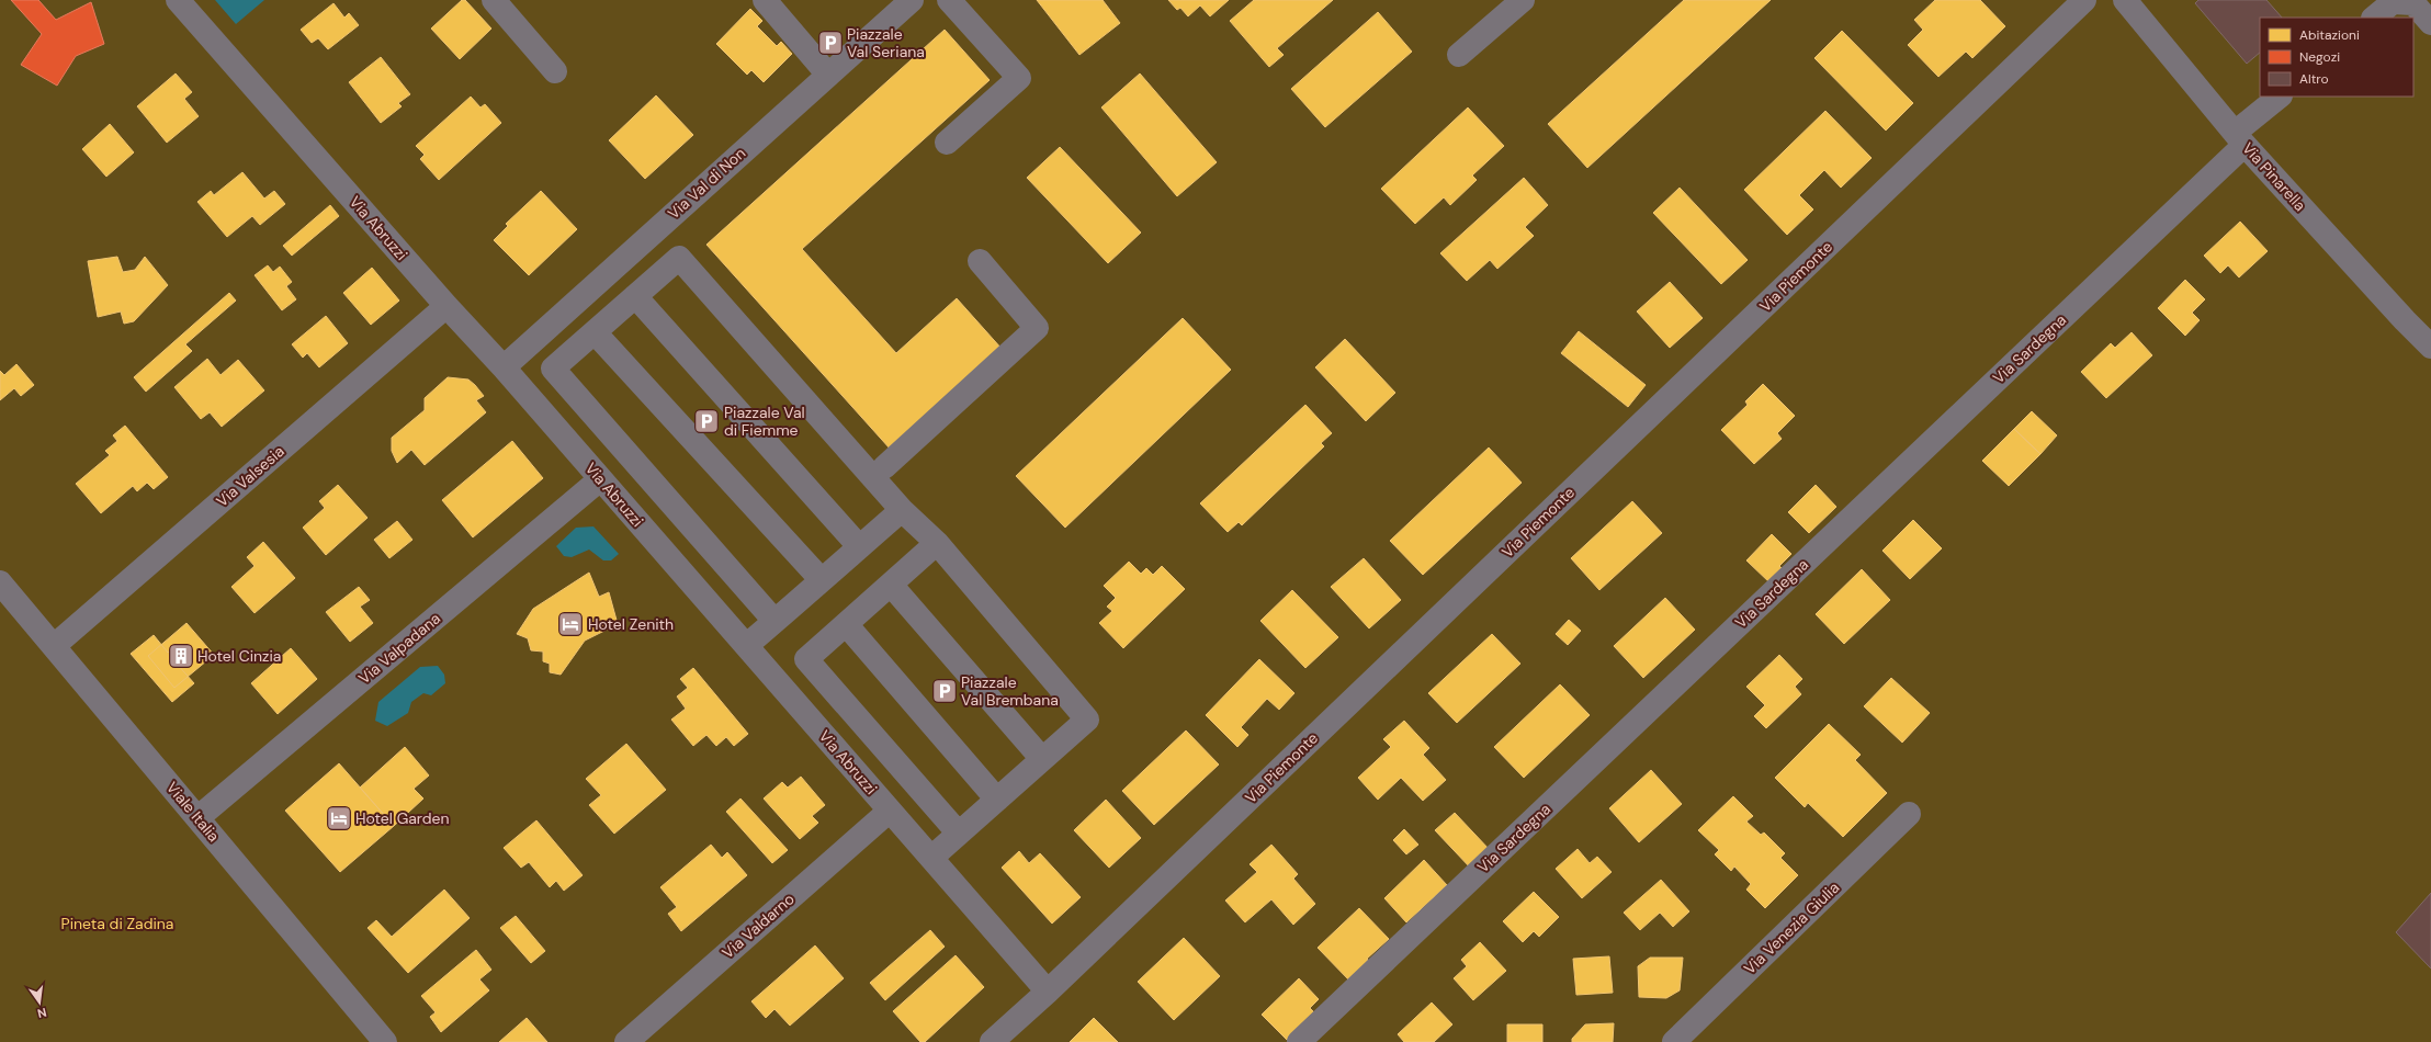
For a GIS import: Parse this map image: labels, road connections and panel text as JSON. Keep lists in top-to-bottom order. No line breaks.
{"streets":{"street":["Via Pinarella","Via Val di Non","Via Abruzzi","Via Piemonte","Via Sardegna","Via Valsesia","Via Valpadana","Viale Italia","Via Valdarno","Via Venezia Giulia"]},"crossings":[["Via Pinarella","Via Sardegna"],["Via Val di Non","Via Abruzzi"],["Via Abruzzi","Via Piemonte"],["Via Abruzzi","Via Valsesia"],["Via Abruzzi","Via Valpadana"],["Via Abruzzi","Via Valdarno"],["Via Valsesia","Viale Italia"],["Via Valpadana","Viale Italia"]],"parks":["Pineta di Zadina"],"places":{"parking":["Piazzale Val Seriana","Piazzale Val di Fiemme","Piazzale Val Brembana"],"hotel":["Hotel Zenith","Hotel Garden"],"building":["Hotel Cinzia"]},"legend":["Abitazioni","Negozi","Altro"],"north":"bottom"}
